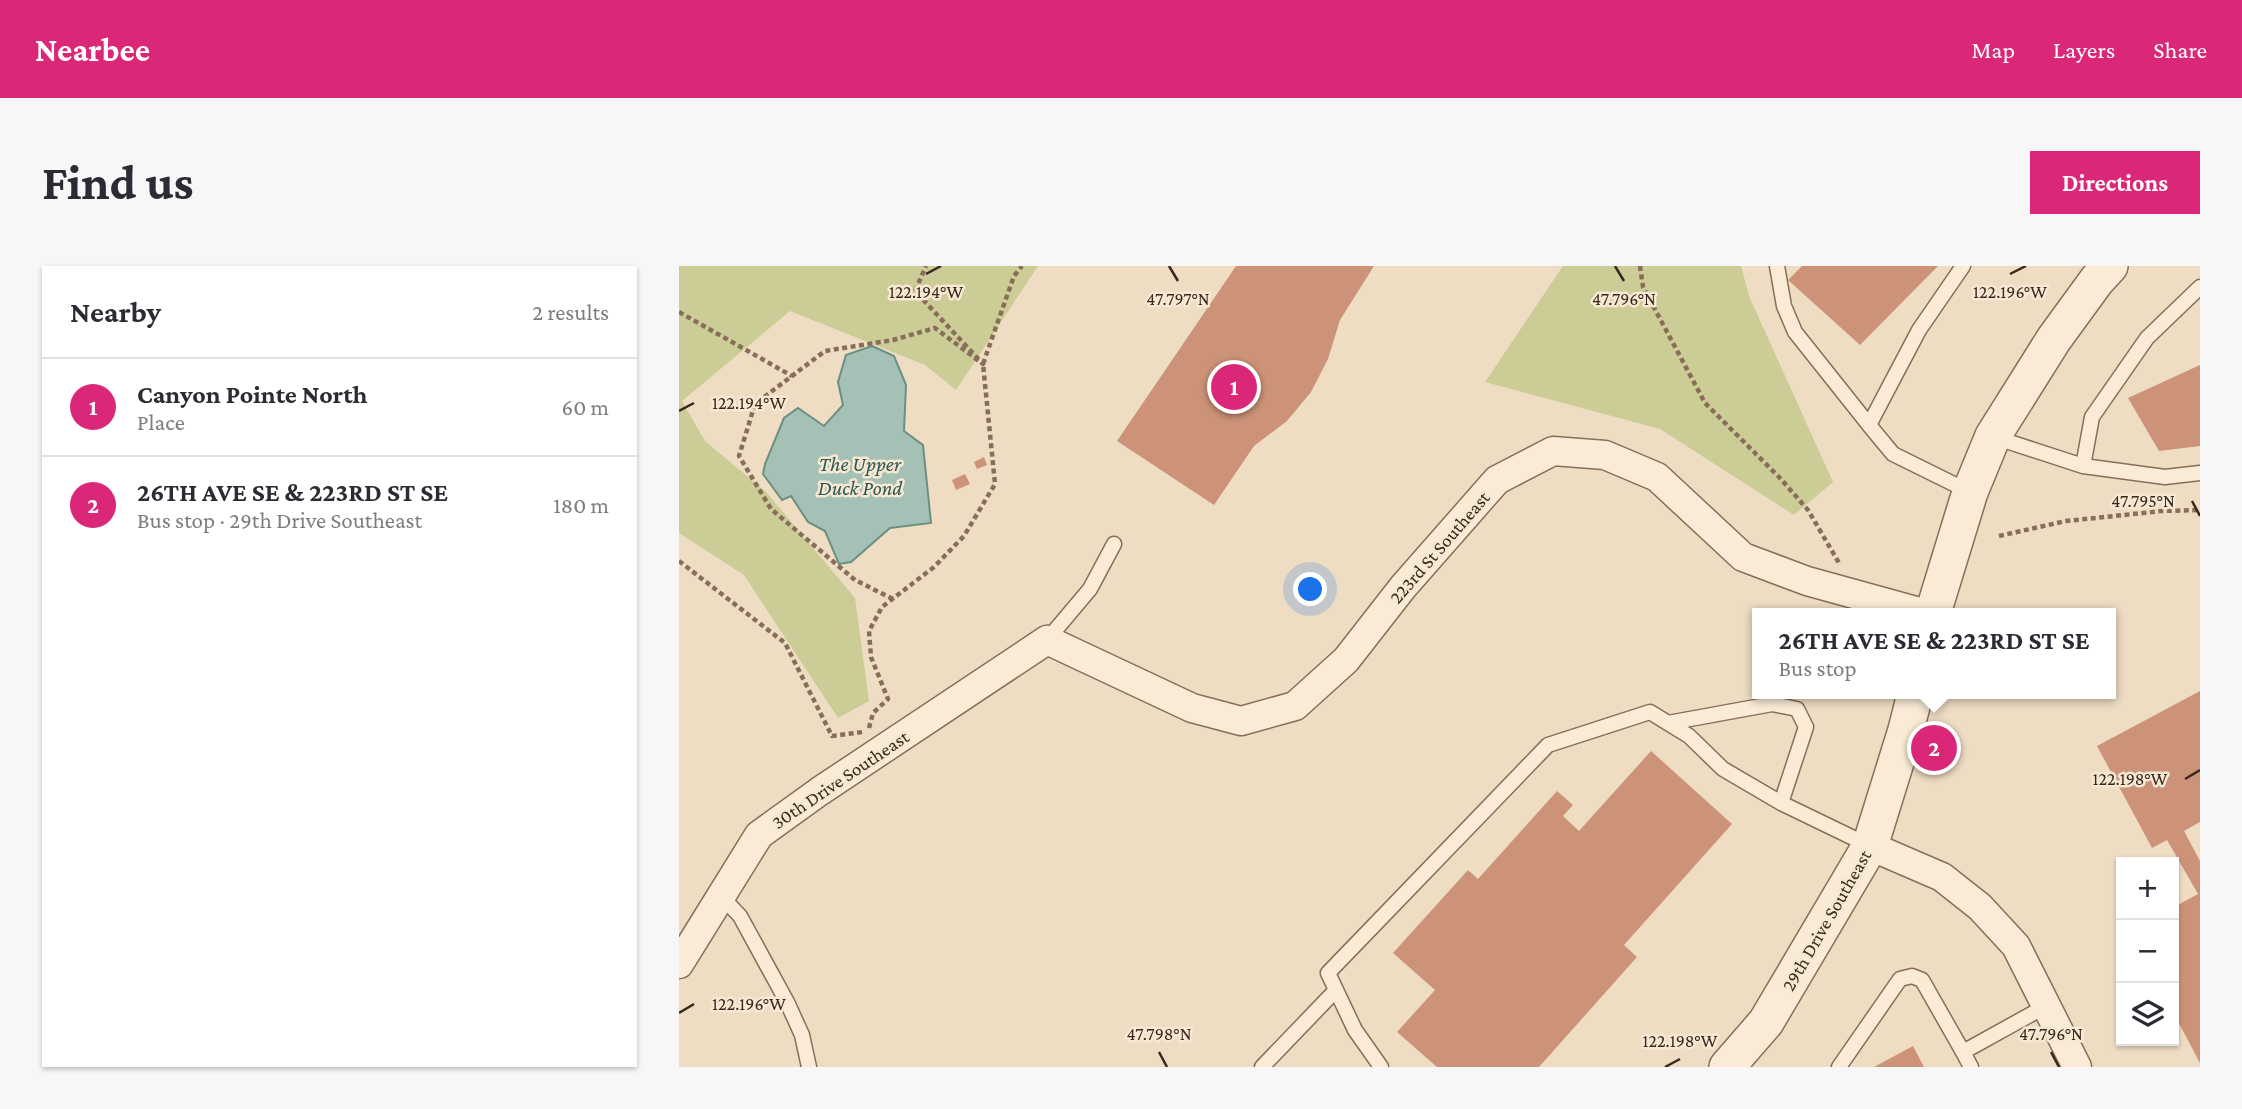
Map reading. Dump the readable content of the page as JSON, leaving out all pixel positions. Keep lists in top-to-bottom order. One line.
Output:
{"streets":{"street":["223rd St Southeast","30th Drive Southeast","29th Drive Southeast"]},"crossings":[["223rd St Southeast","30th Drive Southeast"]],"water":["The Upper Duck Pond"],"page":{"header":"Nearbee","nav":["Map","Layers","Share"],"buttons":"Directions","title":"Find us","heading":["Nearby","2 results"],"list":[{"mark":"1","name":"Canyon Pointe North","note":"Place","value":"60 m"},{"mark":"2","name":"26TH AVE SE & 223RD ST SE","note":"Bus stop · 29th Drive Southeast","value":"180 m"}],"pins":["1","2"],"popup":["26TH AVE SE & 223RD ST SE","Bus stop"],"map_buttons":["+","−"]},"coordinates":["122.194°W","122.196°W","47.797°N","47.796°N","47.795°N","122.198°W","47.798°N"]}
